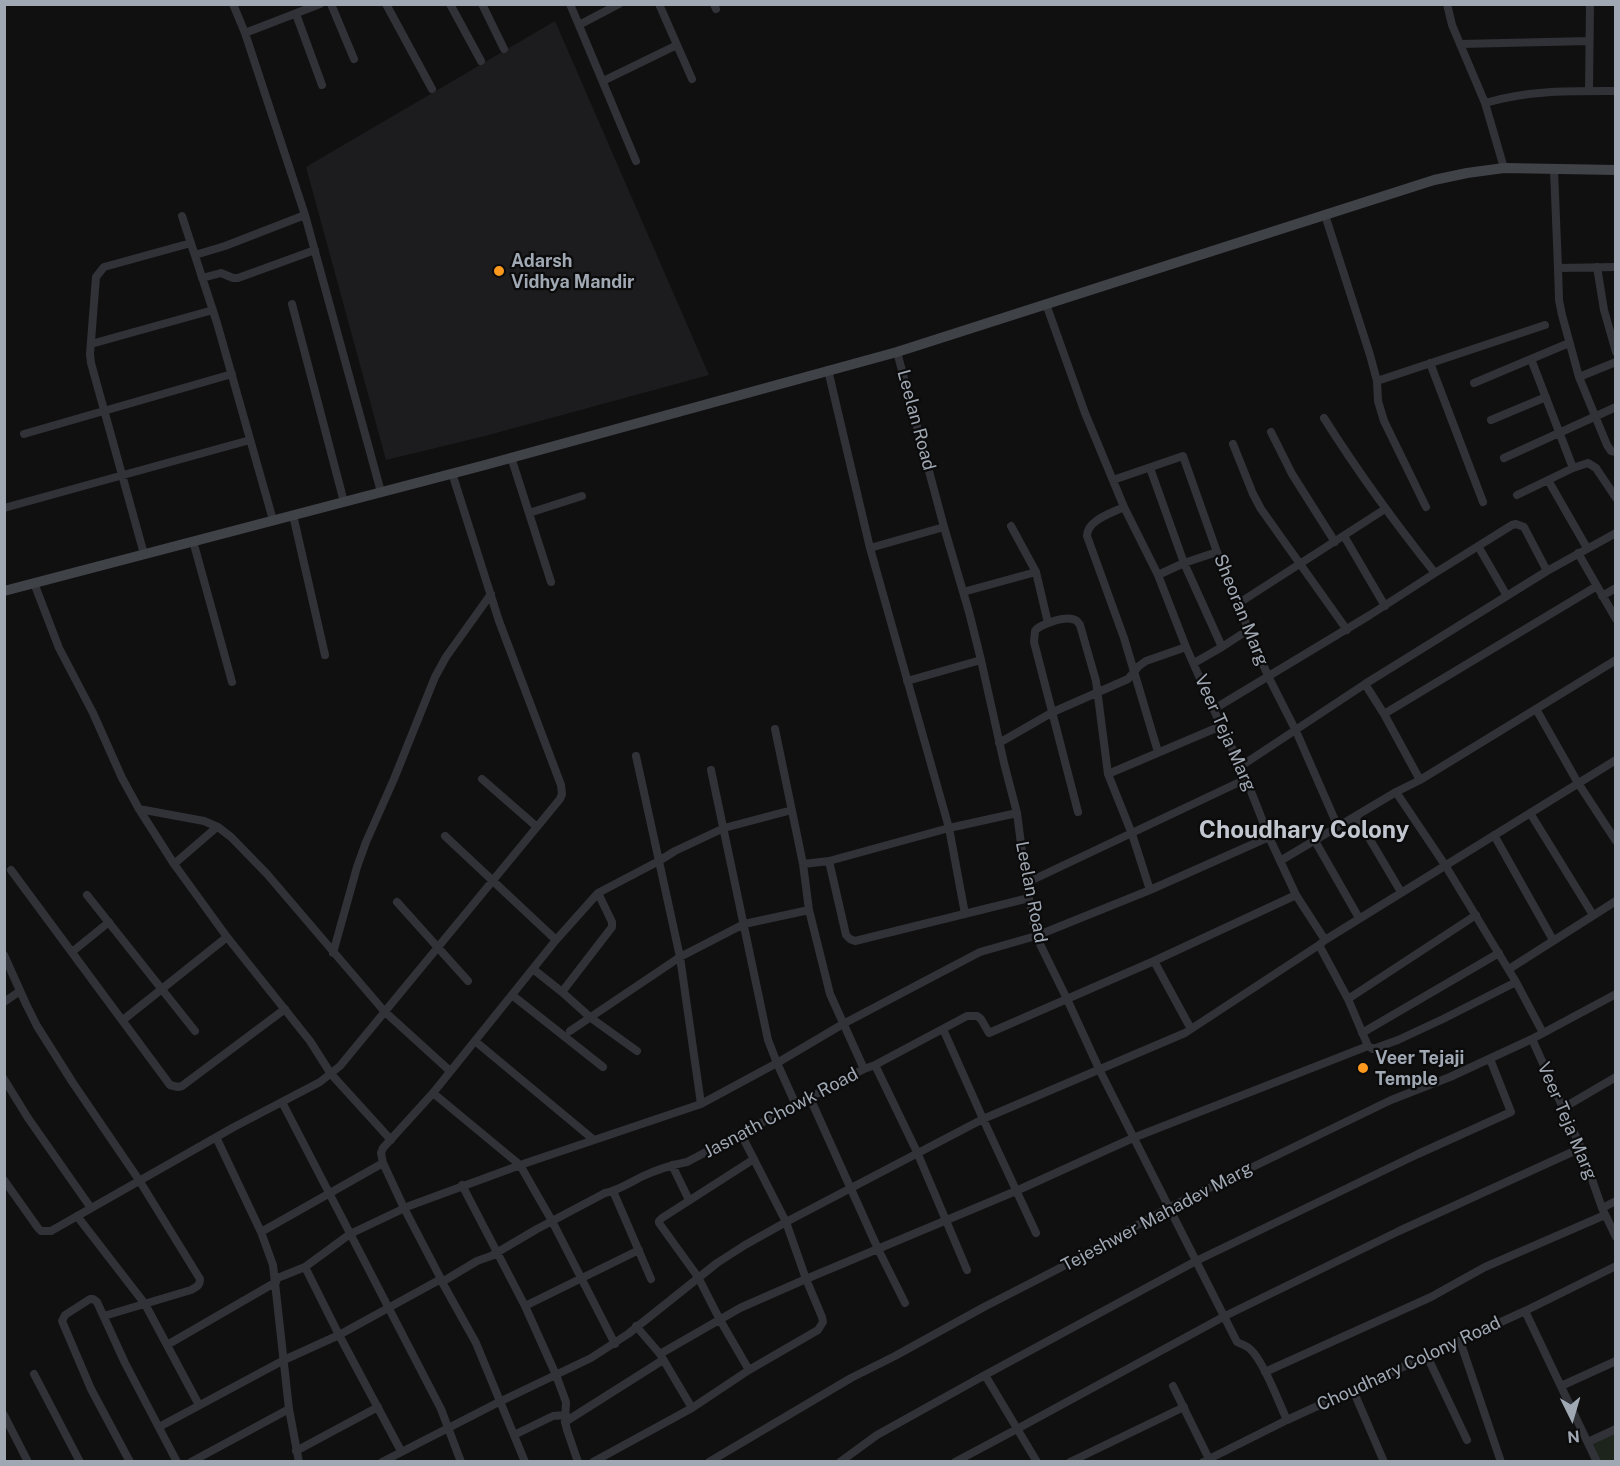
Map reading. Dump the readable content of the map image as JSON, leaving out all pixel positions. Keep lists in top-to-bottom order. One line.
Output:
{"streets":{"street":["Leelan Road","Sheoran Marg","Veer Teja Marg","Jasnath Chowk Road","Tejeshwer Mahadev Marg","Choudhary Colony Road"]},"crossings":[["Leelan Road","Jasnath Chowk Road"],["Leelan Road","Tejeshwer Mahadev Marg"],["Leelan Road","Choudhary Colony Road"],["Sheoran Marg","Veer Teja Marg"],["Veer Teja Marg","Jasnath Chowk Road"],["Veer Teja Marg","Tejeshwer Mahadev Marg"]],"districts":["Choudhary Colony"],"places":["Adarsh Vidhya Mandir","Veer Tejaji Temple"],"north":"bottom"}
